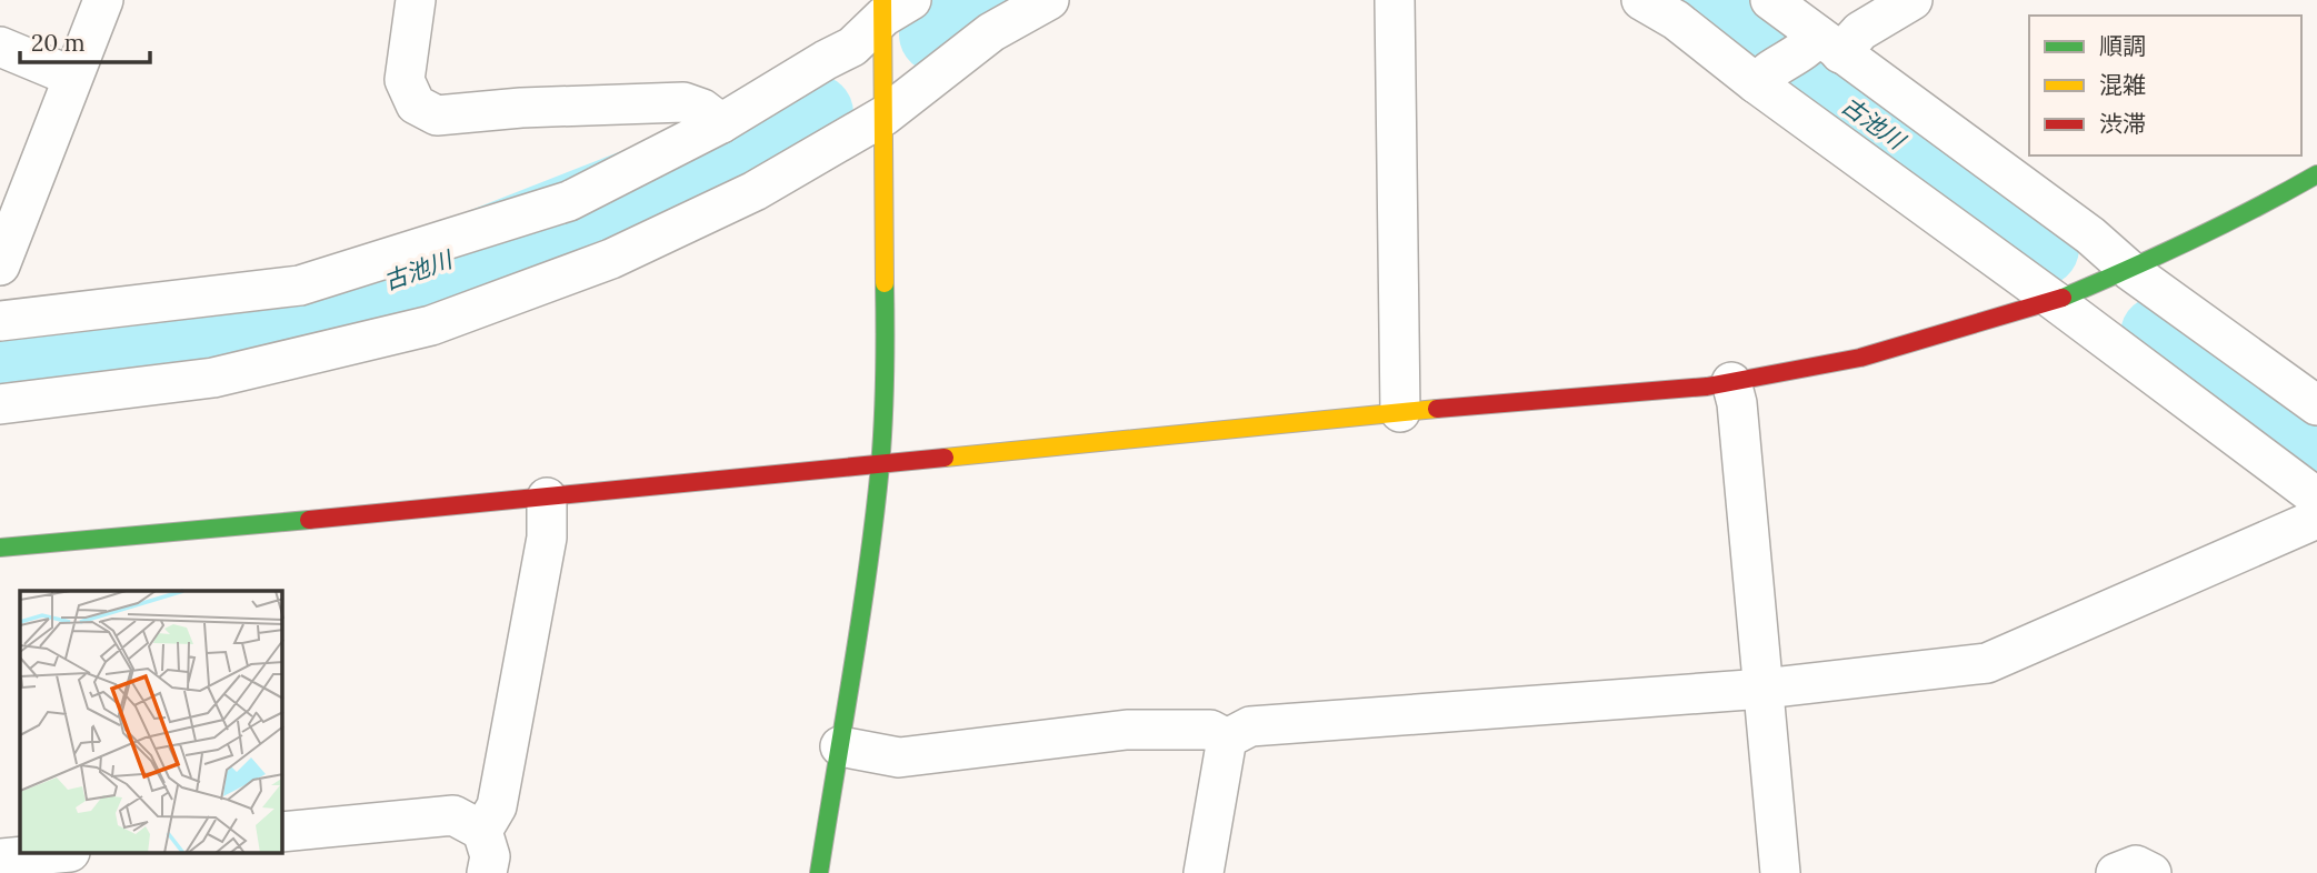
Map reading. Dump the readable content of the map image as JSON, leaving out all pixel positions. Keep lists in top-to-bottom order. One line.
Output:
{"water":["古池川"],"legend":["順調","混雑","渋滞"],"scale_bar":"20 m"}
